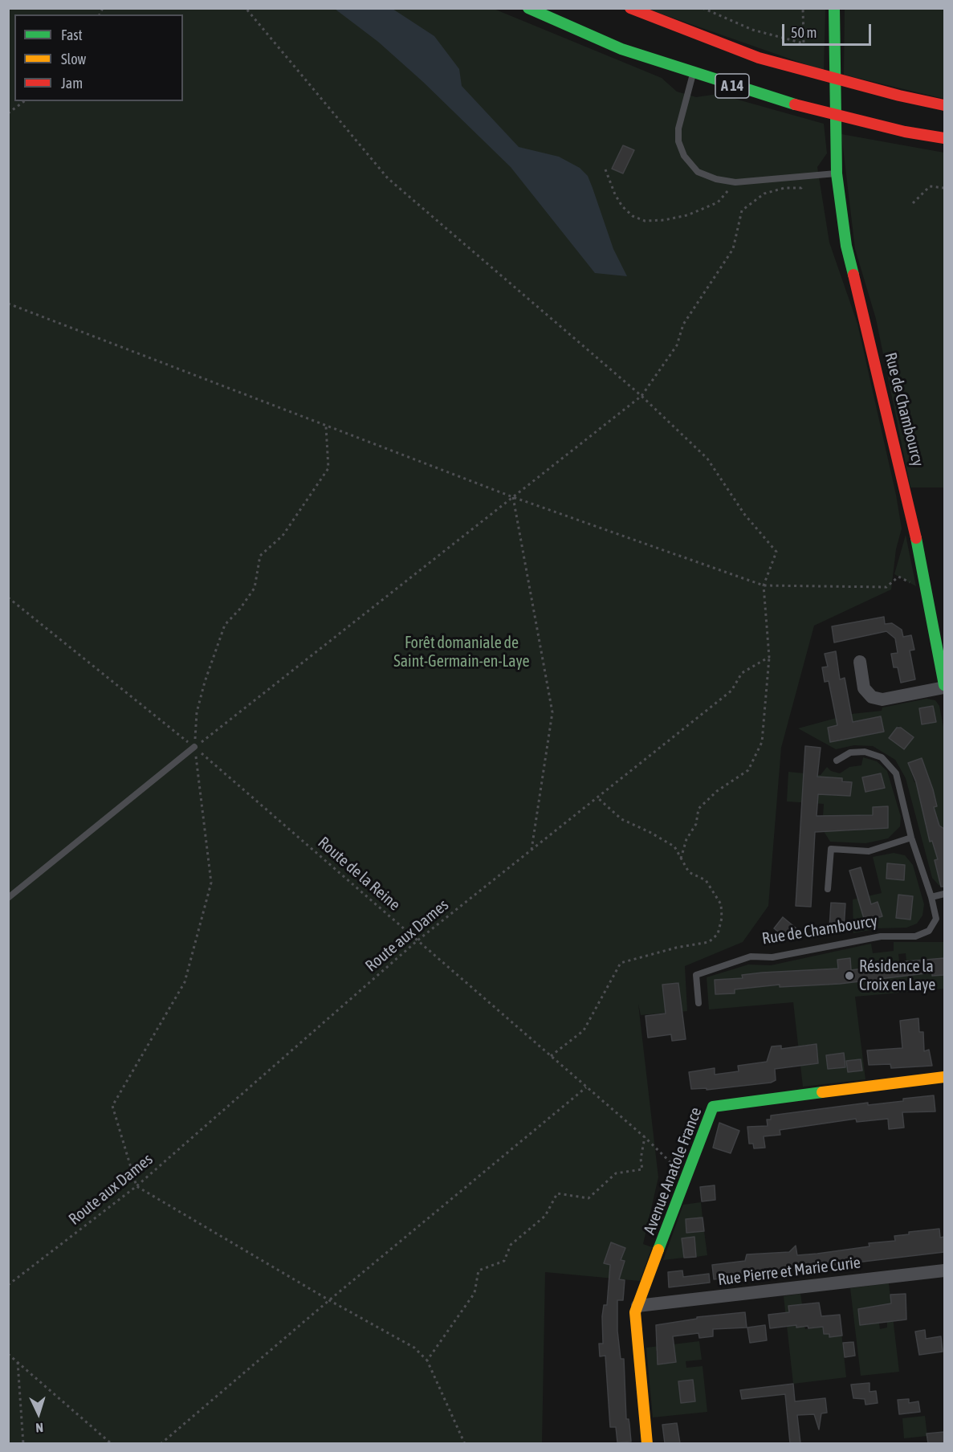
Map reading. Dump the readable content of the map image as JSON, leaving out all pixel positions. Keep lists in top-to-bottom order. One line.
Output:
{"streets":{"main road":["A 14","Rue de Chambourcy","Avenue Anatole France"],"street":["Rue Pierre et Marie Curie"],"path":["Route de la Reine","Route aux Dames"]},"crossings":[["Route de la Reine","Route aux Dames"],["Route de la Reine","Avenue Anatole France"],["Avenue Anatole France","Rue Pierre et Marie Curie"]],"parks":["Forêt domaniale de Saint-Germain-en-Laye"],"places":["Résidence la Croix en Laye"],"legend":["Fast","Slow","Jam"],"scale_bar":"50 m","north":"bottom"}
